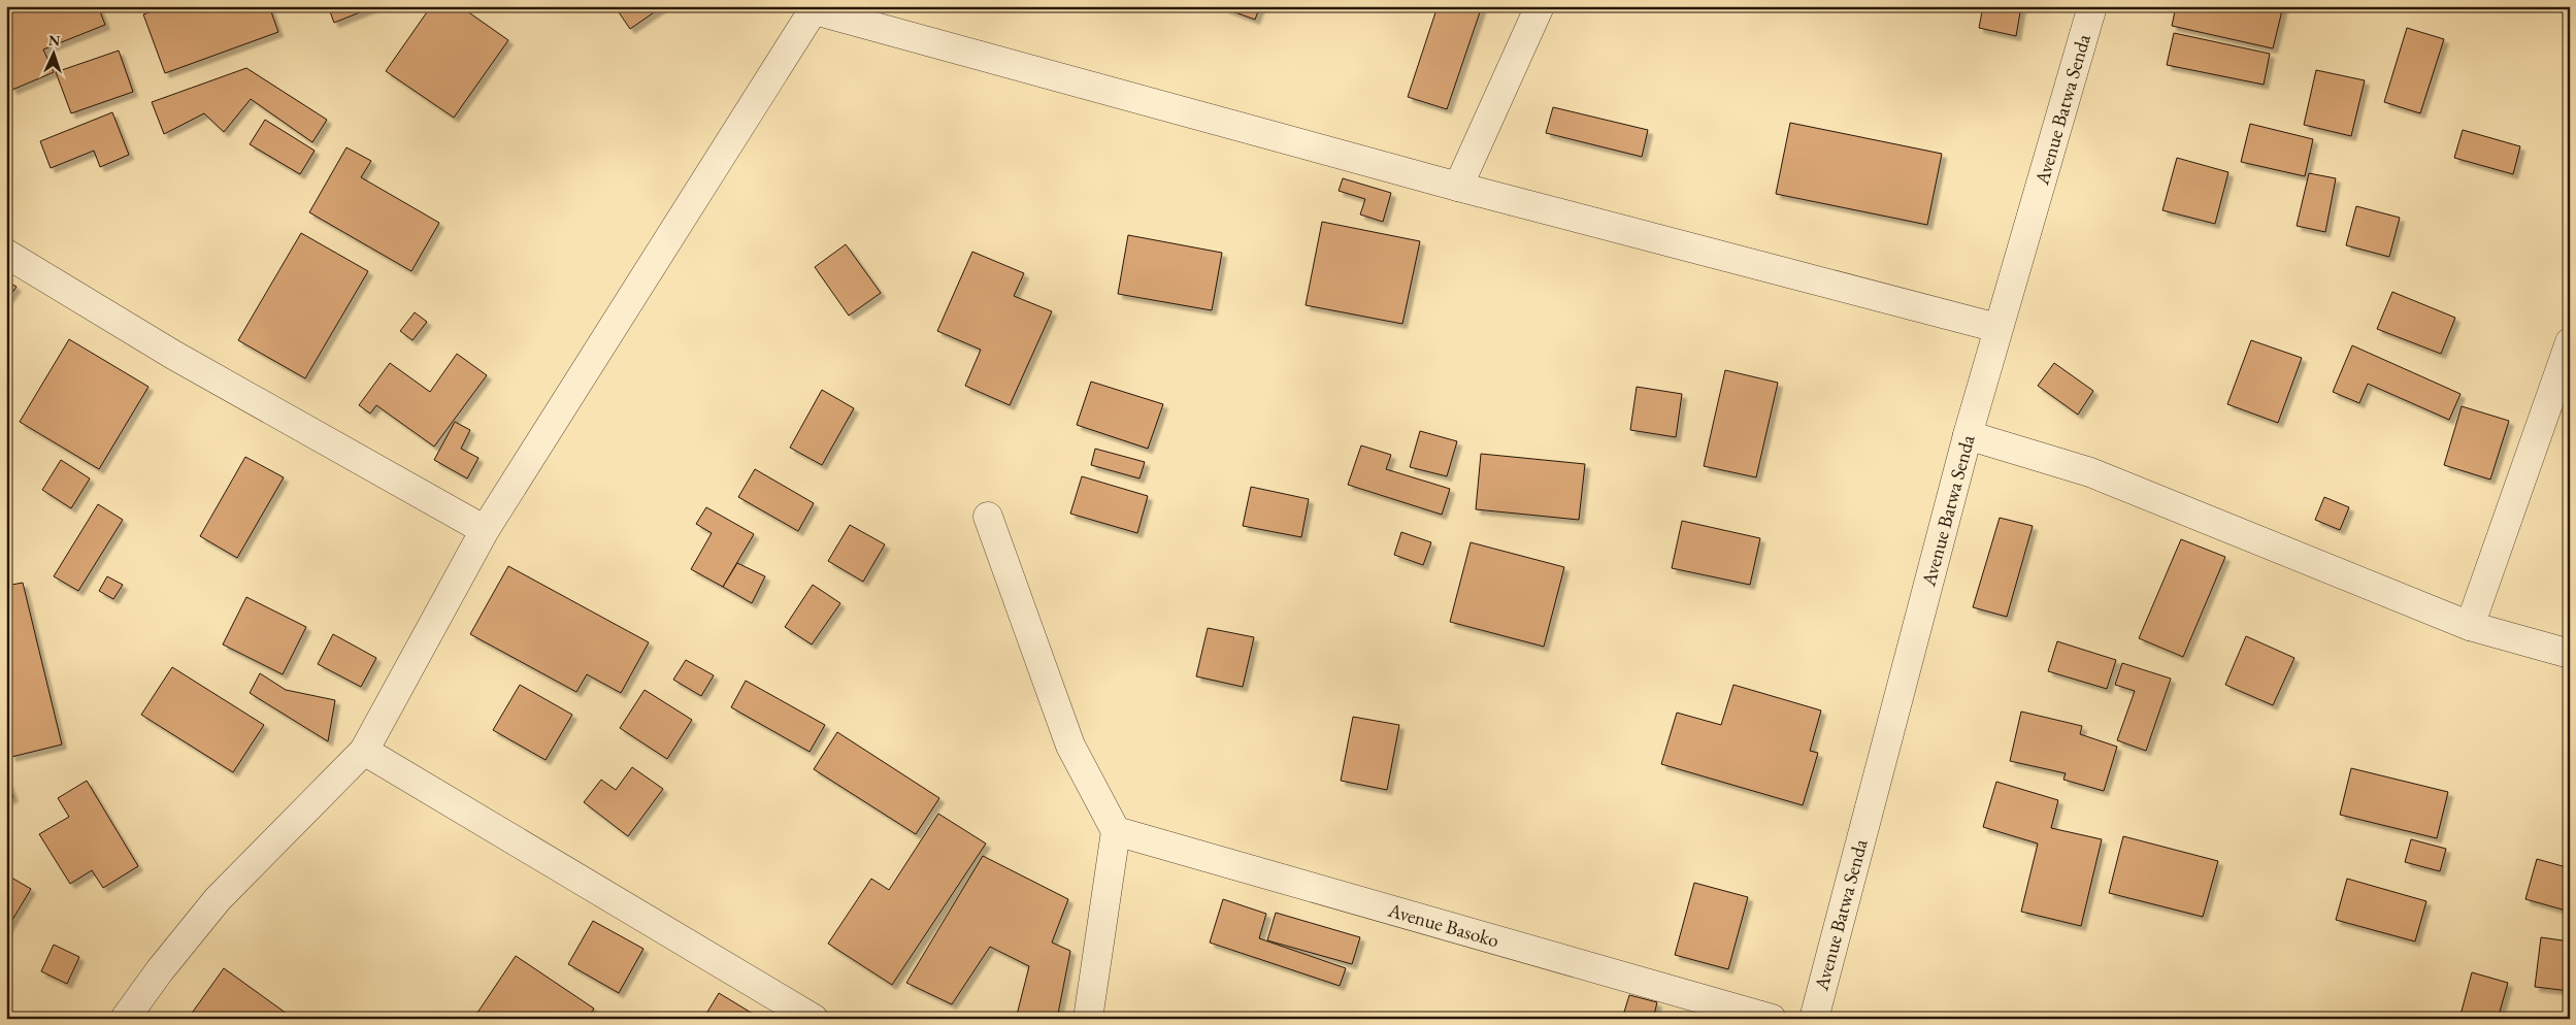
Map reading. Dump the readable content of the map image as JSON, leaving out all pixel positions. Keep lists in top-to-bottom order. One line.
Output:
{"streets":{"street":["Avenue Batwa Senda","Avenue Basoko"]},"north":"top"}
